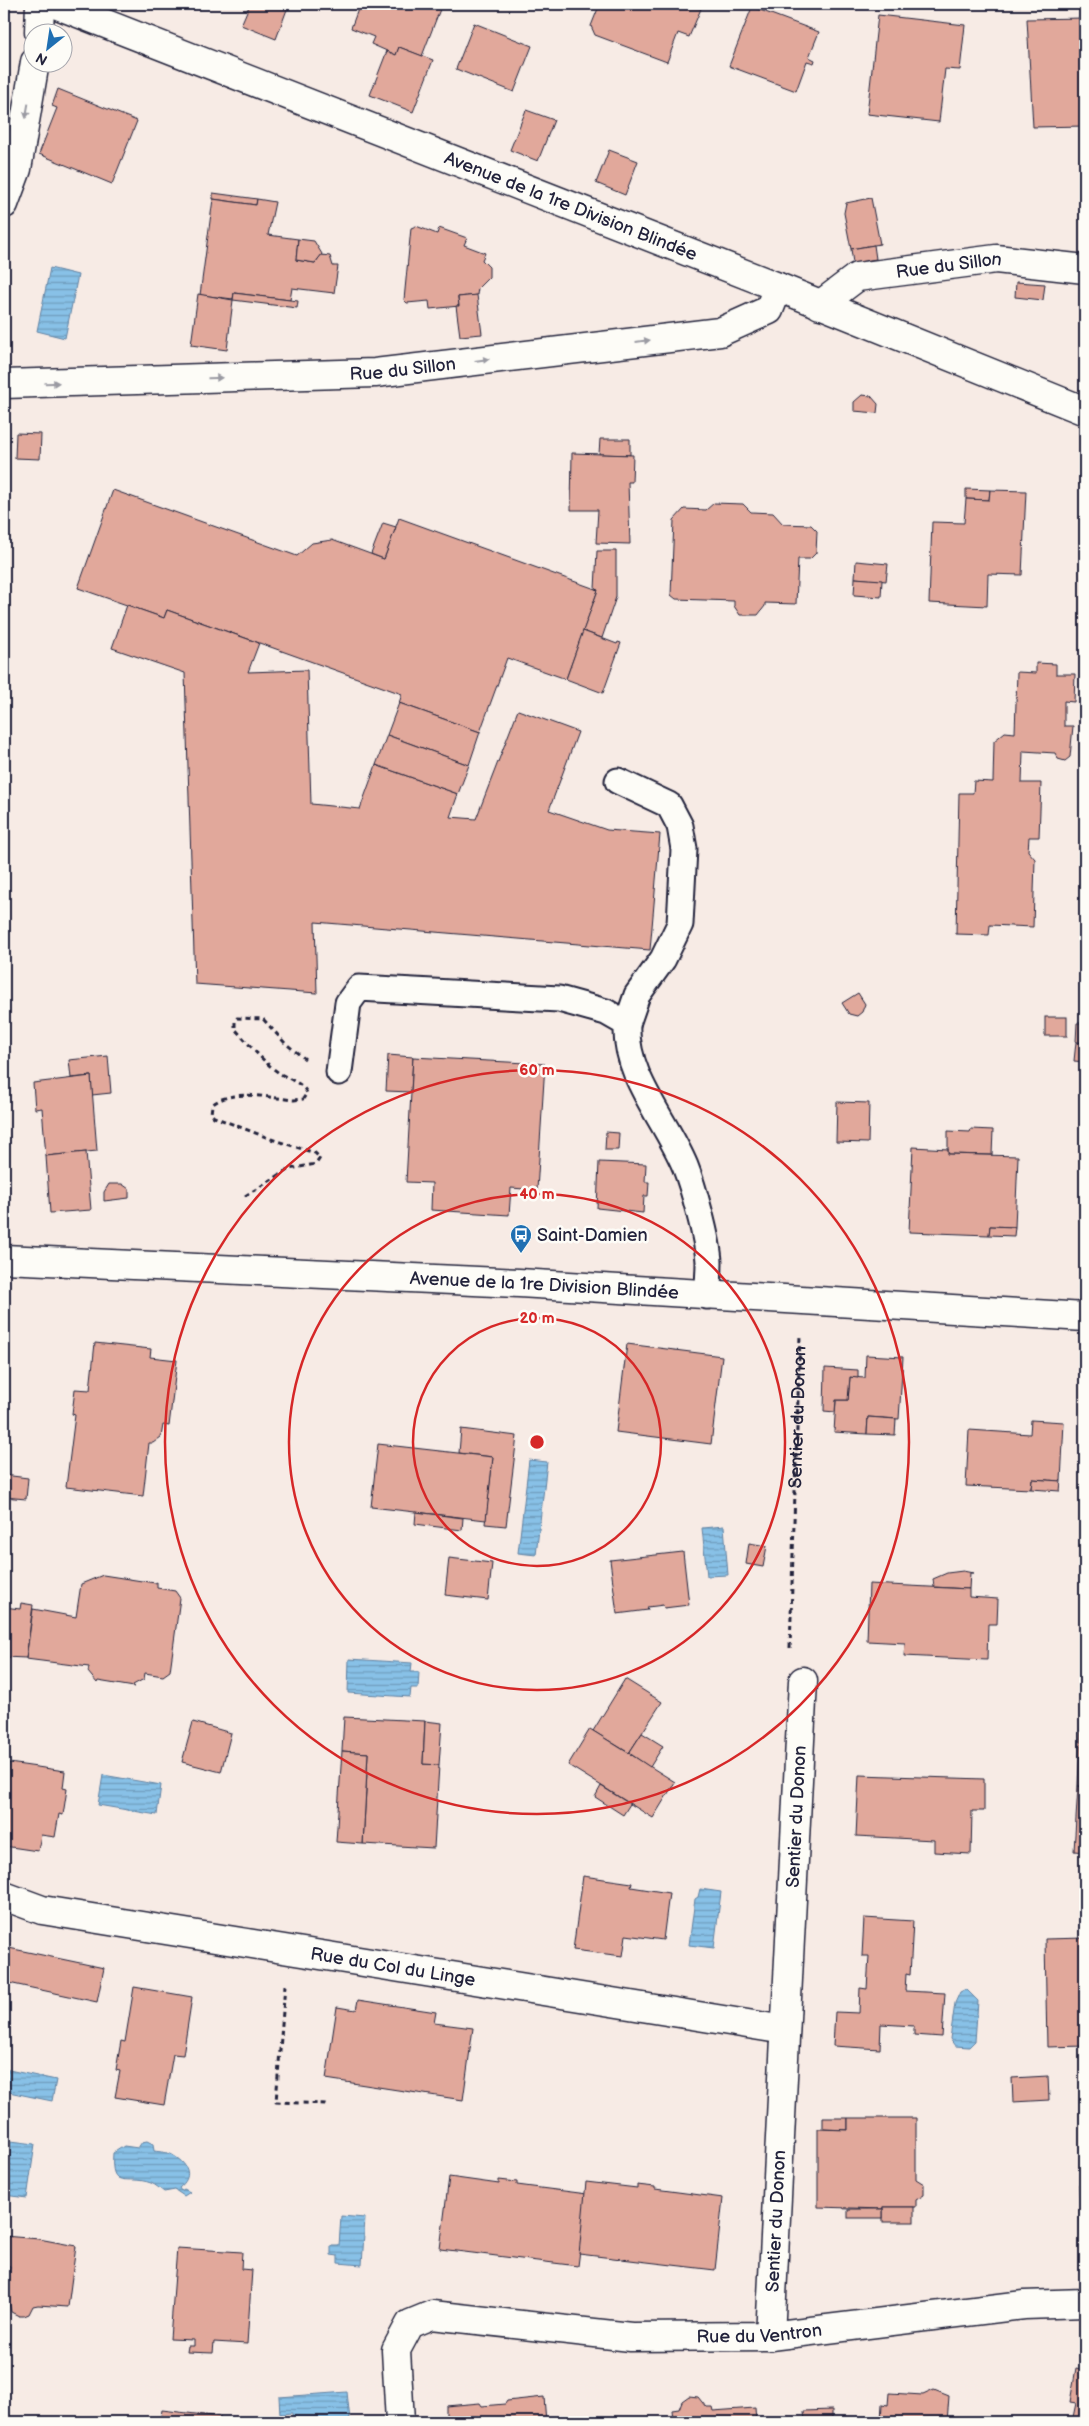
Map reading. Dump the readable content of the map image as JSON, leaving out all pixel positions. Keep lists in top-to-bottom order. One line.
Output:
{"streets":{"street":["Avenue de la 1re Division Blindée","Rue du Sillon","Sentier du Donon","Rue du Col du Linge","Rue du Ventron"]},"crossings":[["Avenue de la 1re Division Blindée","Rue du Sillon"],["Avenue de la 1re Division Blindée","Sentier du Donon"],["Sentier du Donon","Rue du Col du Linge"],["Sentier du Donon","Rue du Ventron"]],"one_way":["Rue du Sillon"],"places":{"bus stop":["Saint-Damien"]},"north":"bottom left","rings":["60 m","40 m","20 m"]}
